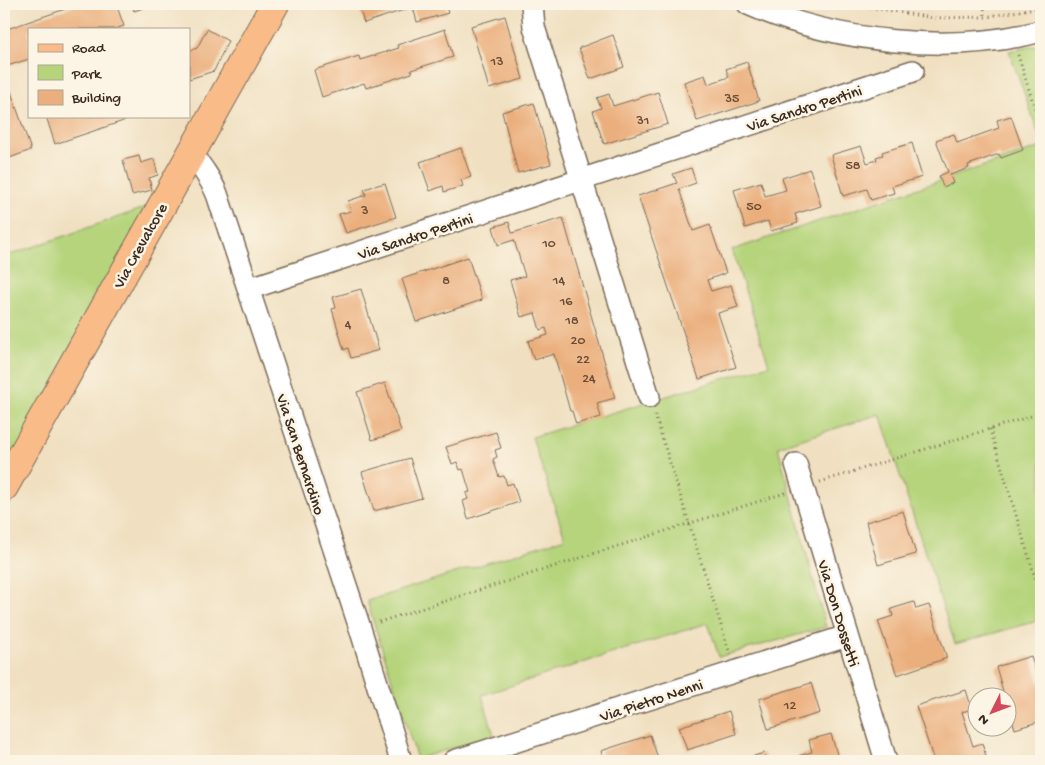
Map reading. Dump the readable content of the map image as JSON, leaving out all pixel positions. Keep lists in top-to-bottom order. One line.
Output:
{"streets":{"main road":["Via Crevalcore"],"street":["Via Sandro Pertini","Via San Bernardino","Via Don Dossetti","Via Pietro Nenni"]},"crossings":[["Via Sandro Pertini","Via San Bernardino"],["Via Crevalcore","Via San Bernardino"],["Via Don Dossetti","Via Pietro Nenni"]],"house_numbers":["13","35","31","58","50","3","10","8","14","16","18","4","20","22","24","12"],"legend":["Road","Park","Building"],"north":"bottom left"}
